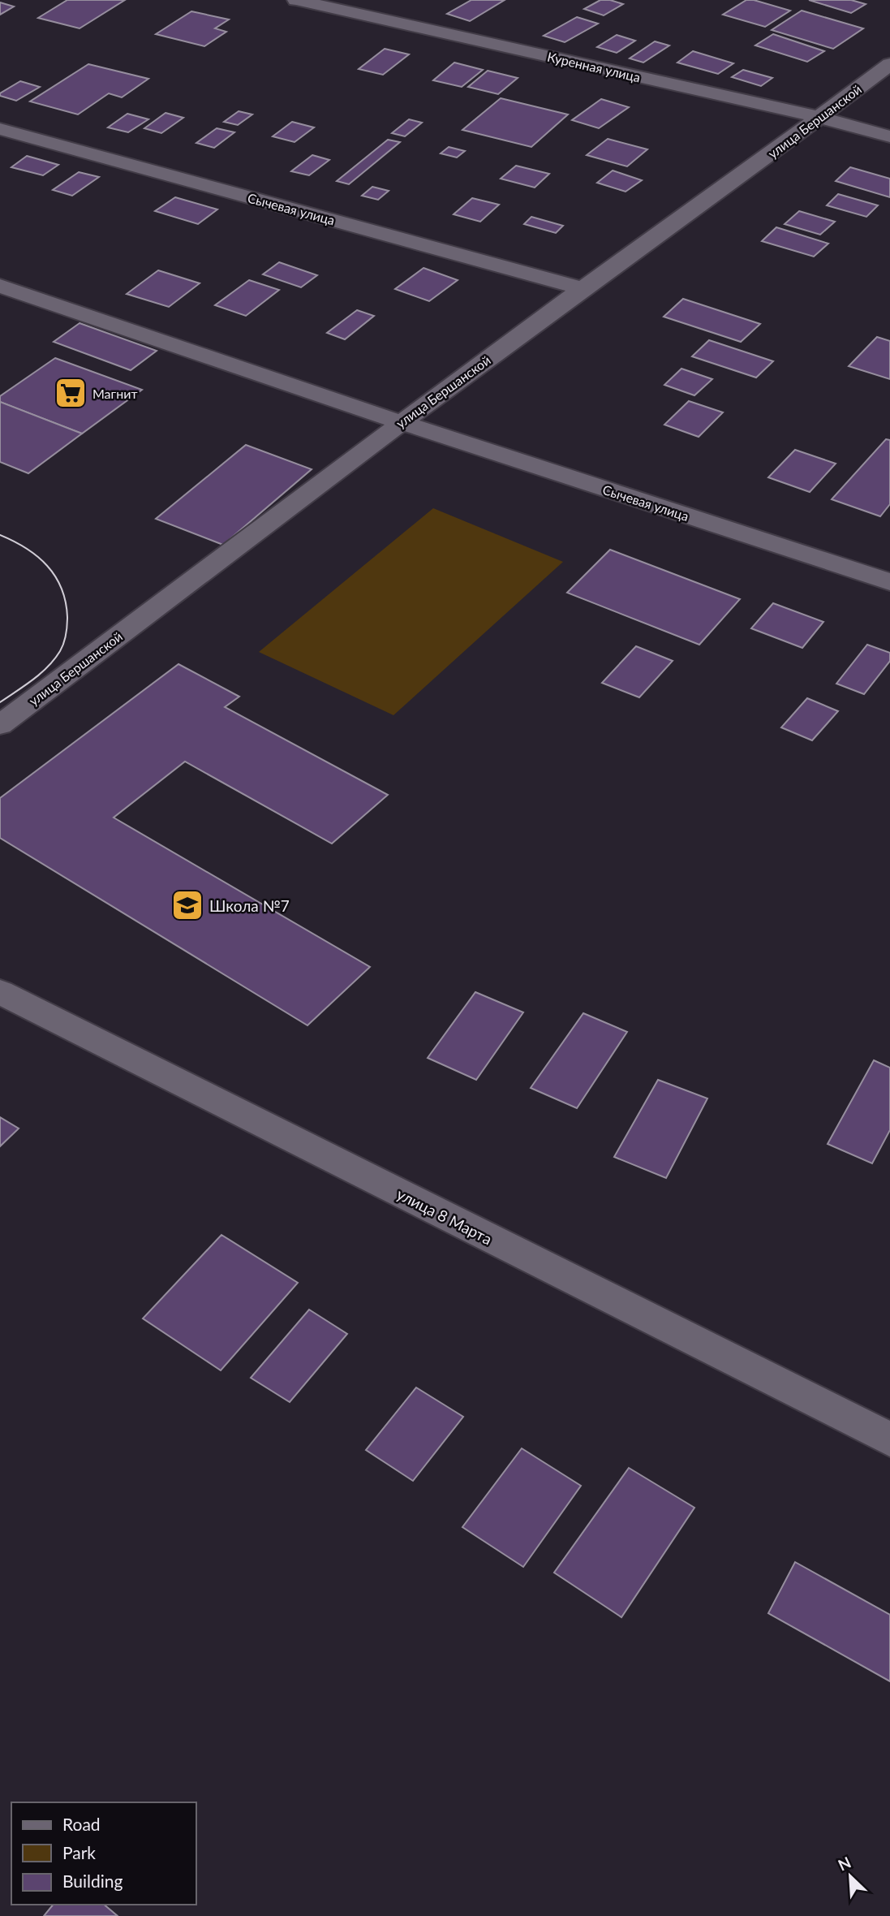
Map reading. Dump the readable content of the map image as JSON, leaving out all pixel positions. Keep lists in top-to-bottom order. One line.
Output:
{"streets":{"street":["Куренная улица","улица Бершанской","Сычевая улица","улица 8 Марта"]},"crossings":[["Куренная улица","улица Бершанской"],["улица Бершанской","Сычевая улица"]],"places":{"supermarket":["Магнит"],"school or university":["Школа №7"]},"legend":["Road","Park","Building"],"north":"top left"}
